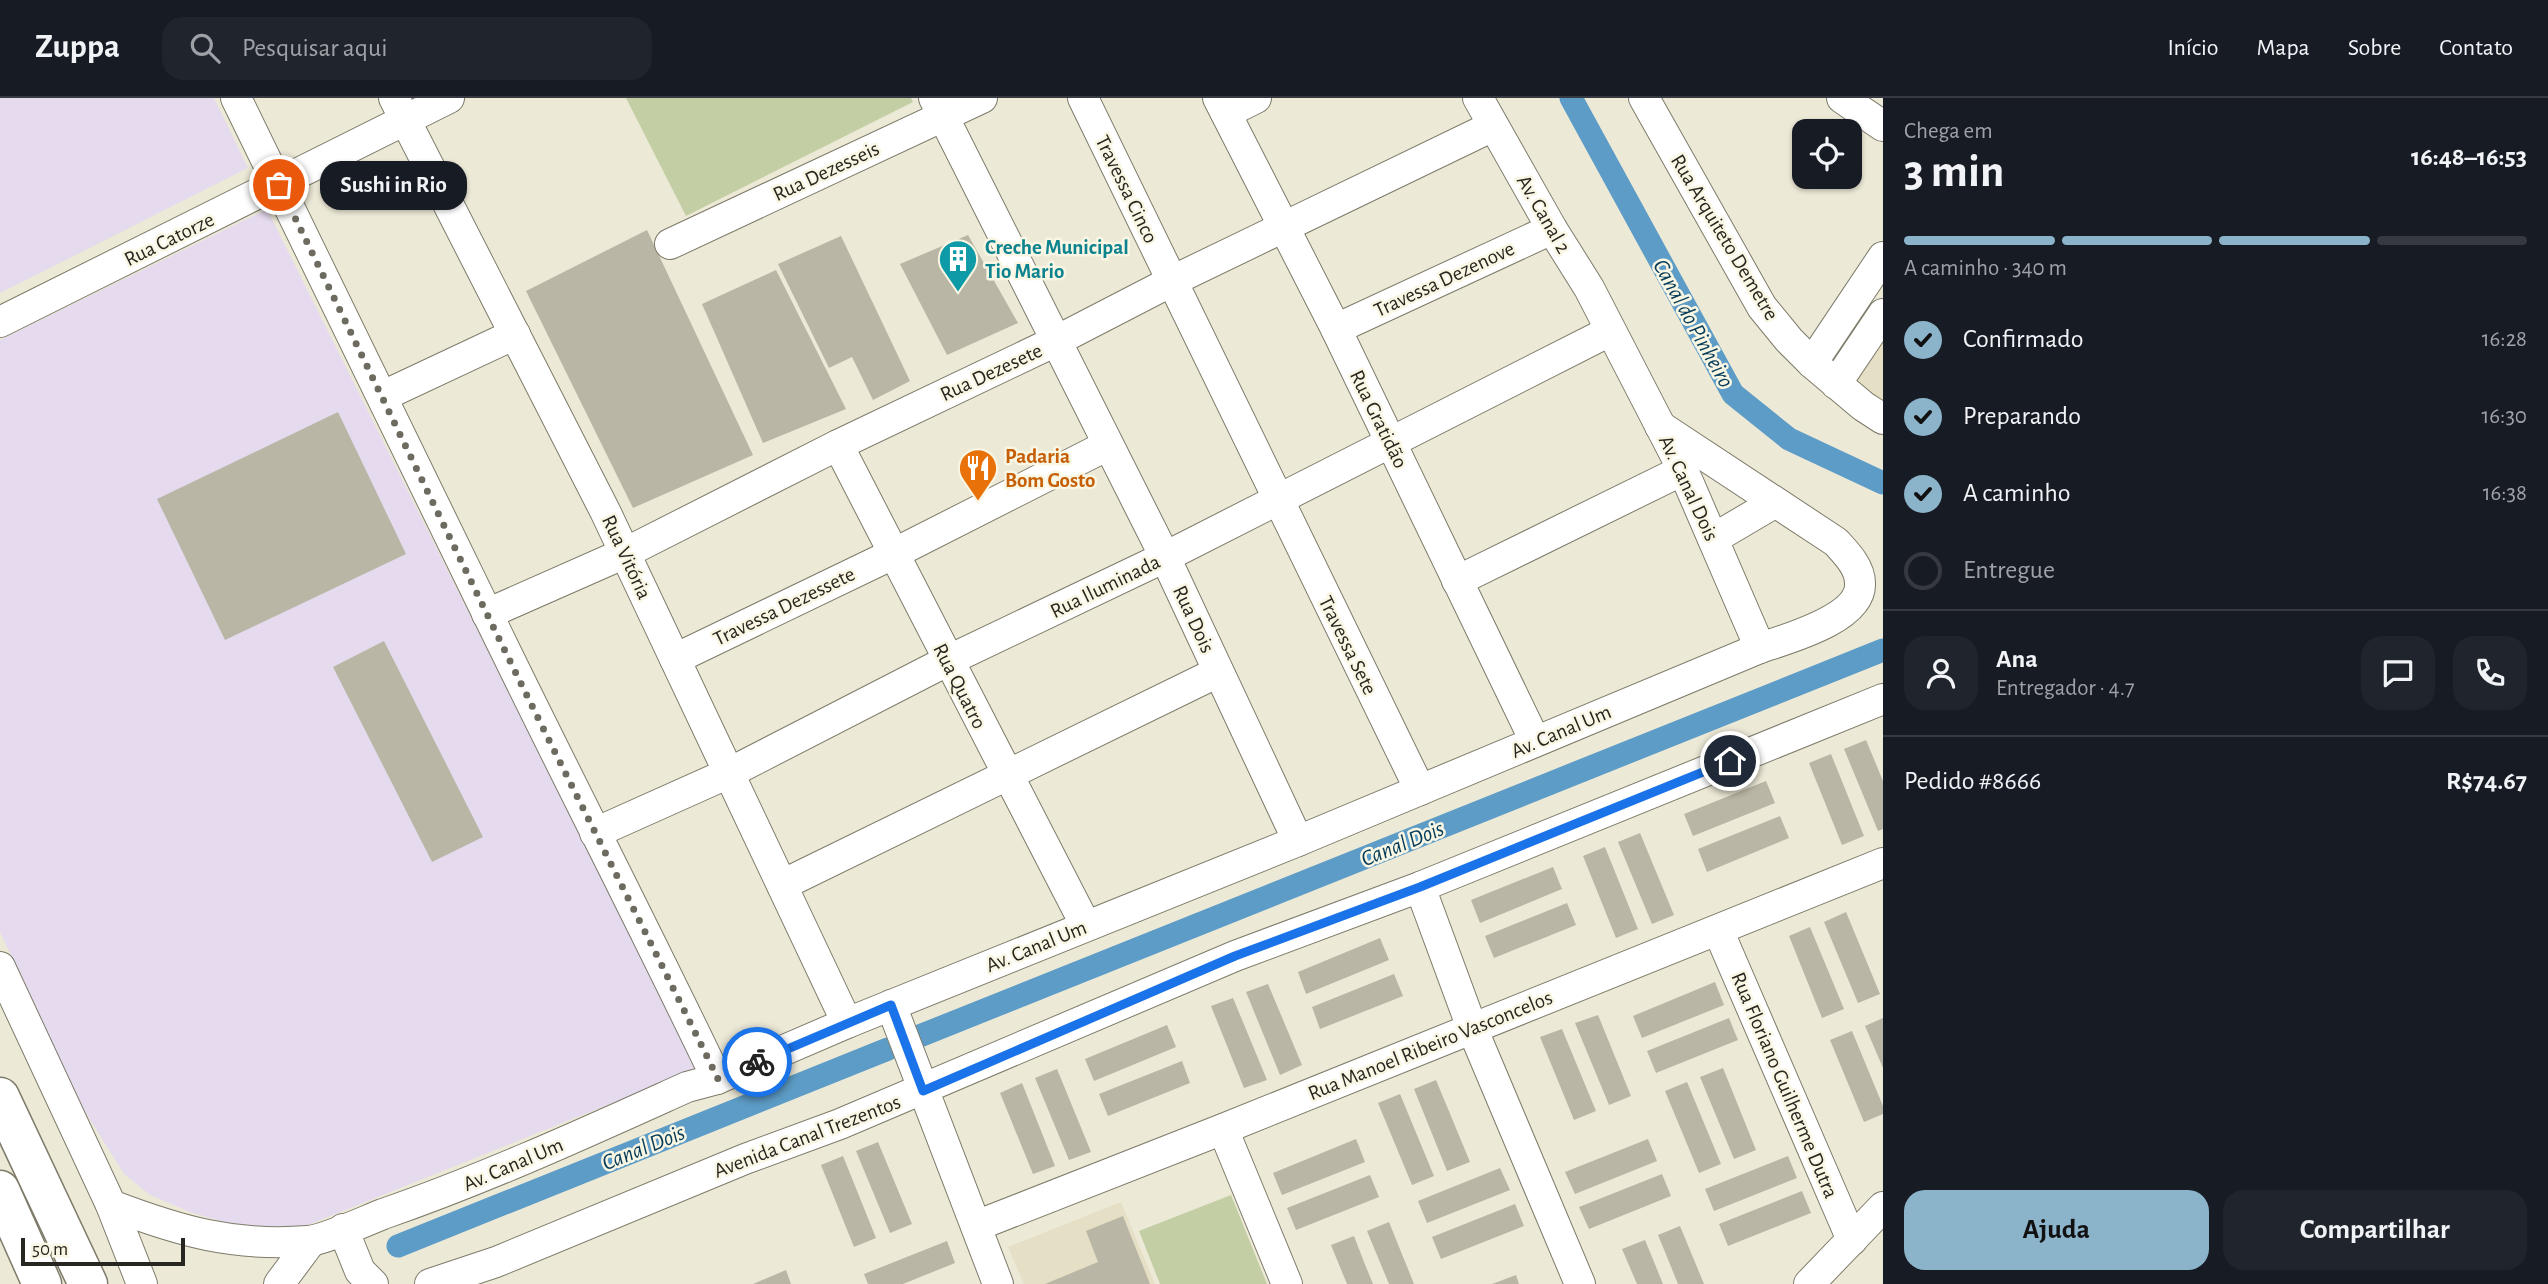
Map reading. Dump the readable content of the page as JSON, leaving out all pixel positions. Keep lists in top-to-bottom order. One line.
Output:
{"streets":{"street":["Rua Dezesseis","Travessa Cinco","Av. Canal 2","Rua Arquiteto Demetre","Rua Catorze","Travessa Dezenove","Rua Dezesete","Rua Gratidão","Av. Canal Dois","Rua Vitória","Rua Iluminada","Travessa Dezessete","Rua Dois","Travessa Sete","Rua Quatro","Av. Canal Um","Rua Manoel Ribeiro Vasconcelos","Rua Floriano Guilherme Dutra","Avenida Canal Trezentos"]},"crossings":[["Rua Dezesseis","Rua Dois"],["Travessa Cinco","Rua Dezesete"],["Travessa Cinco","Rua Iluminada"],["Travessa Cinco","Travessa Sete"],["Av. Canal 2","Travessa Dezenove"],["Av. Canal 2","Rua Dezesete"],["Av. Canal 2","Av. Canal Dois"],["Av. Canal 2","Rua Iluminada"],["Rua Catorze","Rua Vitória"],["Travessa Dezenove","Rua Gratidão"],["Rua Dezesete","Rua Gratidão"],["Rua Dezesete","Rua Vitória"],["Rua Dezesete","Rua Dois"],["Rua Dezesete","Rua Quatro"],["Rua Gratidão","Rua Iluminada"],["Rua Gratidão","Av. Canal Um"],["Av. Canal Dois","Rua Iluminada"],["Av. Canal Dois","Av. Canal Um"],["Rua Vitória","Rua Iluminada"],["Rua Vitória","Travessa Dezessete"],["Rua Vitória","Av. Canal Um"],["Rua Iluminada","Rua Dois"],["Rua Iluminada","Travessa Sete"],["Rua Iluminada","Rua Quatro"],["Travessa Dezessete","Rua Dois"],["Travessa Dezessete","Rua Quatro"],["Rua Dois","Av. Canal Um"],["Travessa Sete","Av. Canal Um"],["Rua Quatro","Av. Canal Um"],["Rua Manoel Ribeiro Vasconcelos","Rua Floriano Guilherme Dutra"]],"water":["Canal do Pinheiro","Canal Dois"],"places":{"other":["Sushi in Rio"],"building":["Creche Municipal Tio Mario"],"restaurant":["Padaria Bom Gosto"]},"scale_bar":"50 m","page":{"header":"Zuppa","search":"Pesquisar aqui","nav":["Início","Mapa","Sobre","Contato"],"heading":["3 min","Chega em","16:48–16:53"],"panel":["Ana","Entregador · 4.7","Pedido #8666","R$74.67"],"bubble":"Sushi in Rio","bar":"A caminho · 340 m","list":[["Confirmado","16:28"],["Preparando","16:30"],["A caminho","16:38"],"Entregue"],"buttons":["Ajuda","Compartilhar"],"scale":"50 m"}}
